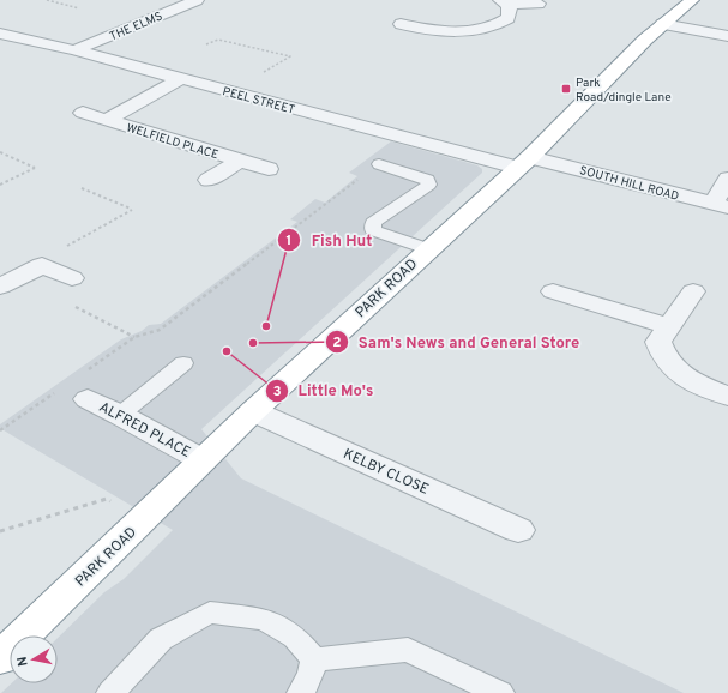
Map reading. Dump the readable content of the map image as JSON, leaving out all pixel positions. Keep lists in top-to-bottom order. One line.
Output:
{"streets":{"highway":["PARK ROAD"],"street":["THE ELMS","PEEL STREET","WELFIELD PLACE","SOUTH HILL ROAD","ALFRED PLACE","KELBY CLOSE"]},"crossings":[["THE ELMS","PEEL STREET"],["PEEL STREET","WELFIELD PLACE"],["PEEL STREET","SOUTH HILL ROAD"],["PEEL STREET","PARK ROAD"],["SOUTH HILL ROAD","PARK ROAD"],["PARK ROAD","ALFRED PLACE"],["PARK ROAD","KELBY CLOSE"]],"places":{"transit":["Park Road/dingle Lane"],"other":["Fish Hut","Sam's News and General Store","Little Mo's"]},"north":"left"}
